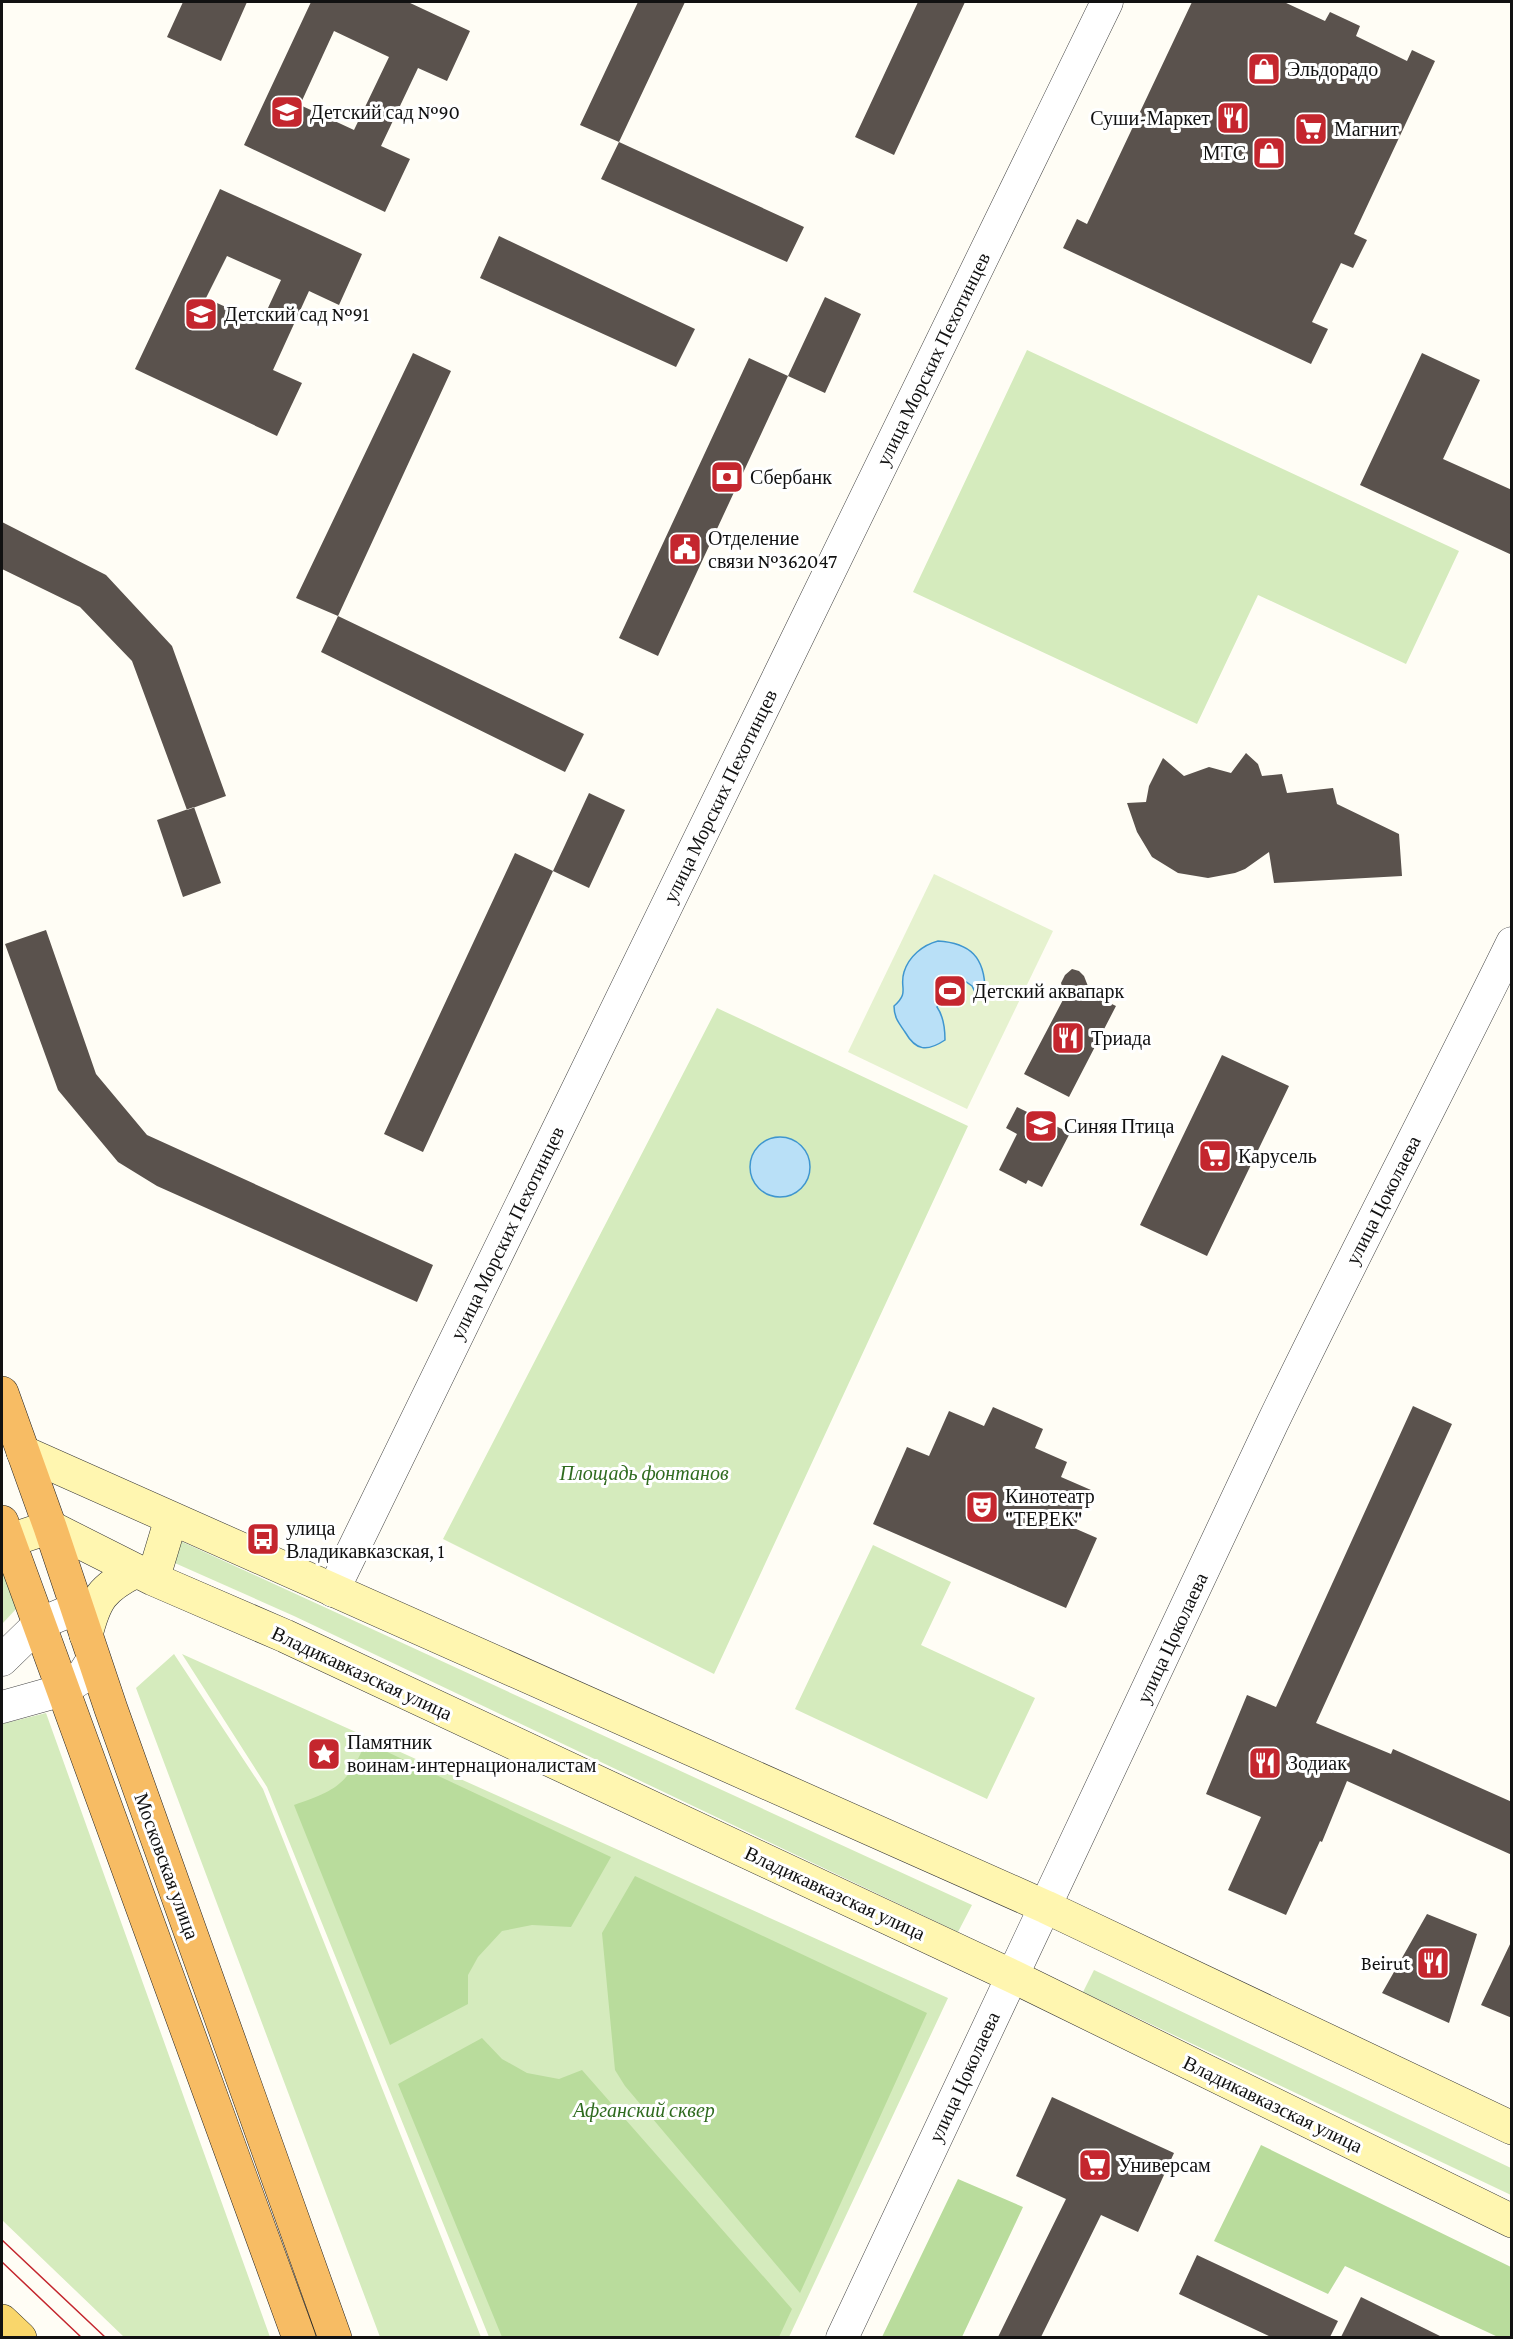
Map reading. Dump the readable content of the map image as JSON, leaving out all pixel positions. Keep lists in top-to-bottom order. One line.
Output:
{"streets":{"highway":["Московская улица"],"main road":["Владикавказская улица"],"street":["улица Морских Пехотинцев","улица Цоколаева"]},"crossings":[["улица Цоколаева","Владикавказская улица"],["Владикавказская улица","Московская улица"]],"parks":["Площадь фонтанов","Афганский сквер"],"places":{"shop":["Эльдорадо","МТС"],"school or university":["Детский сад №90","Детский сад №91","Синяя Птица"],"restaurant":["Суши-Маркет","Триада","Зодиак","Beirut"],"supermarket":["Магнит","Карусель","Универсам"],"bank":["Сбербанк"],"public building":["Отделение связи №362047"],"sports":["Детский аквапарк"],"theatre":["Кинотеатр \"ТЕРЕК\""],"bus stop":["улица Владикавказская, 1"],"place":["Памятник воинам-интернационалистам"]}}
